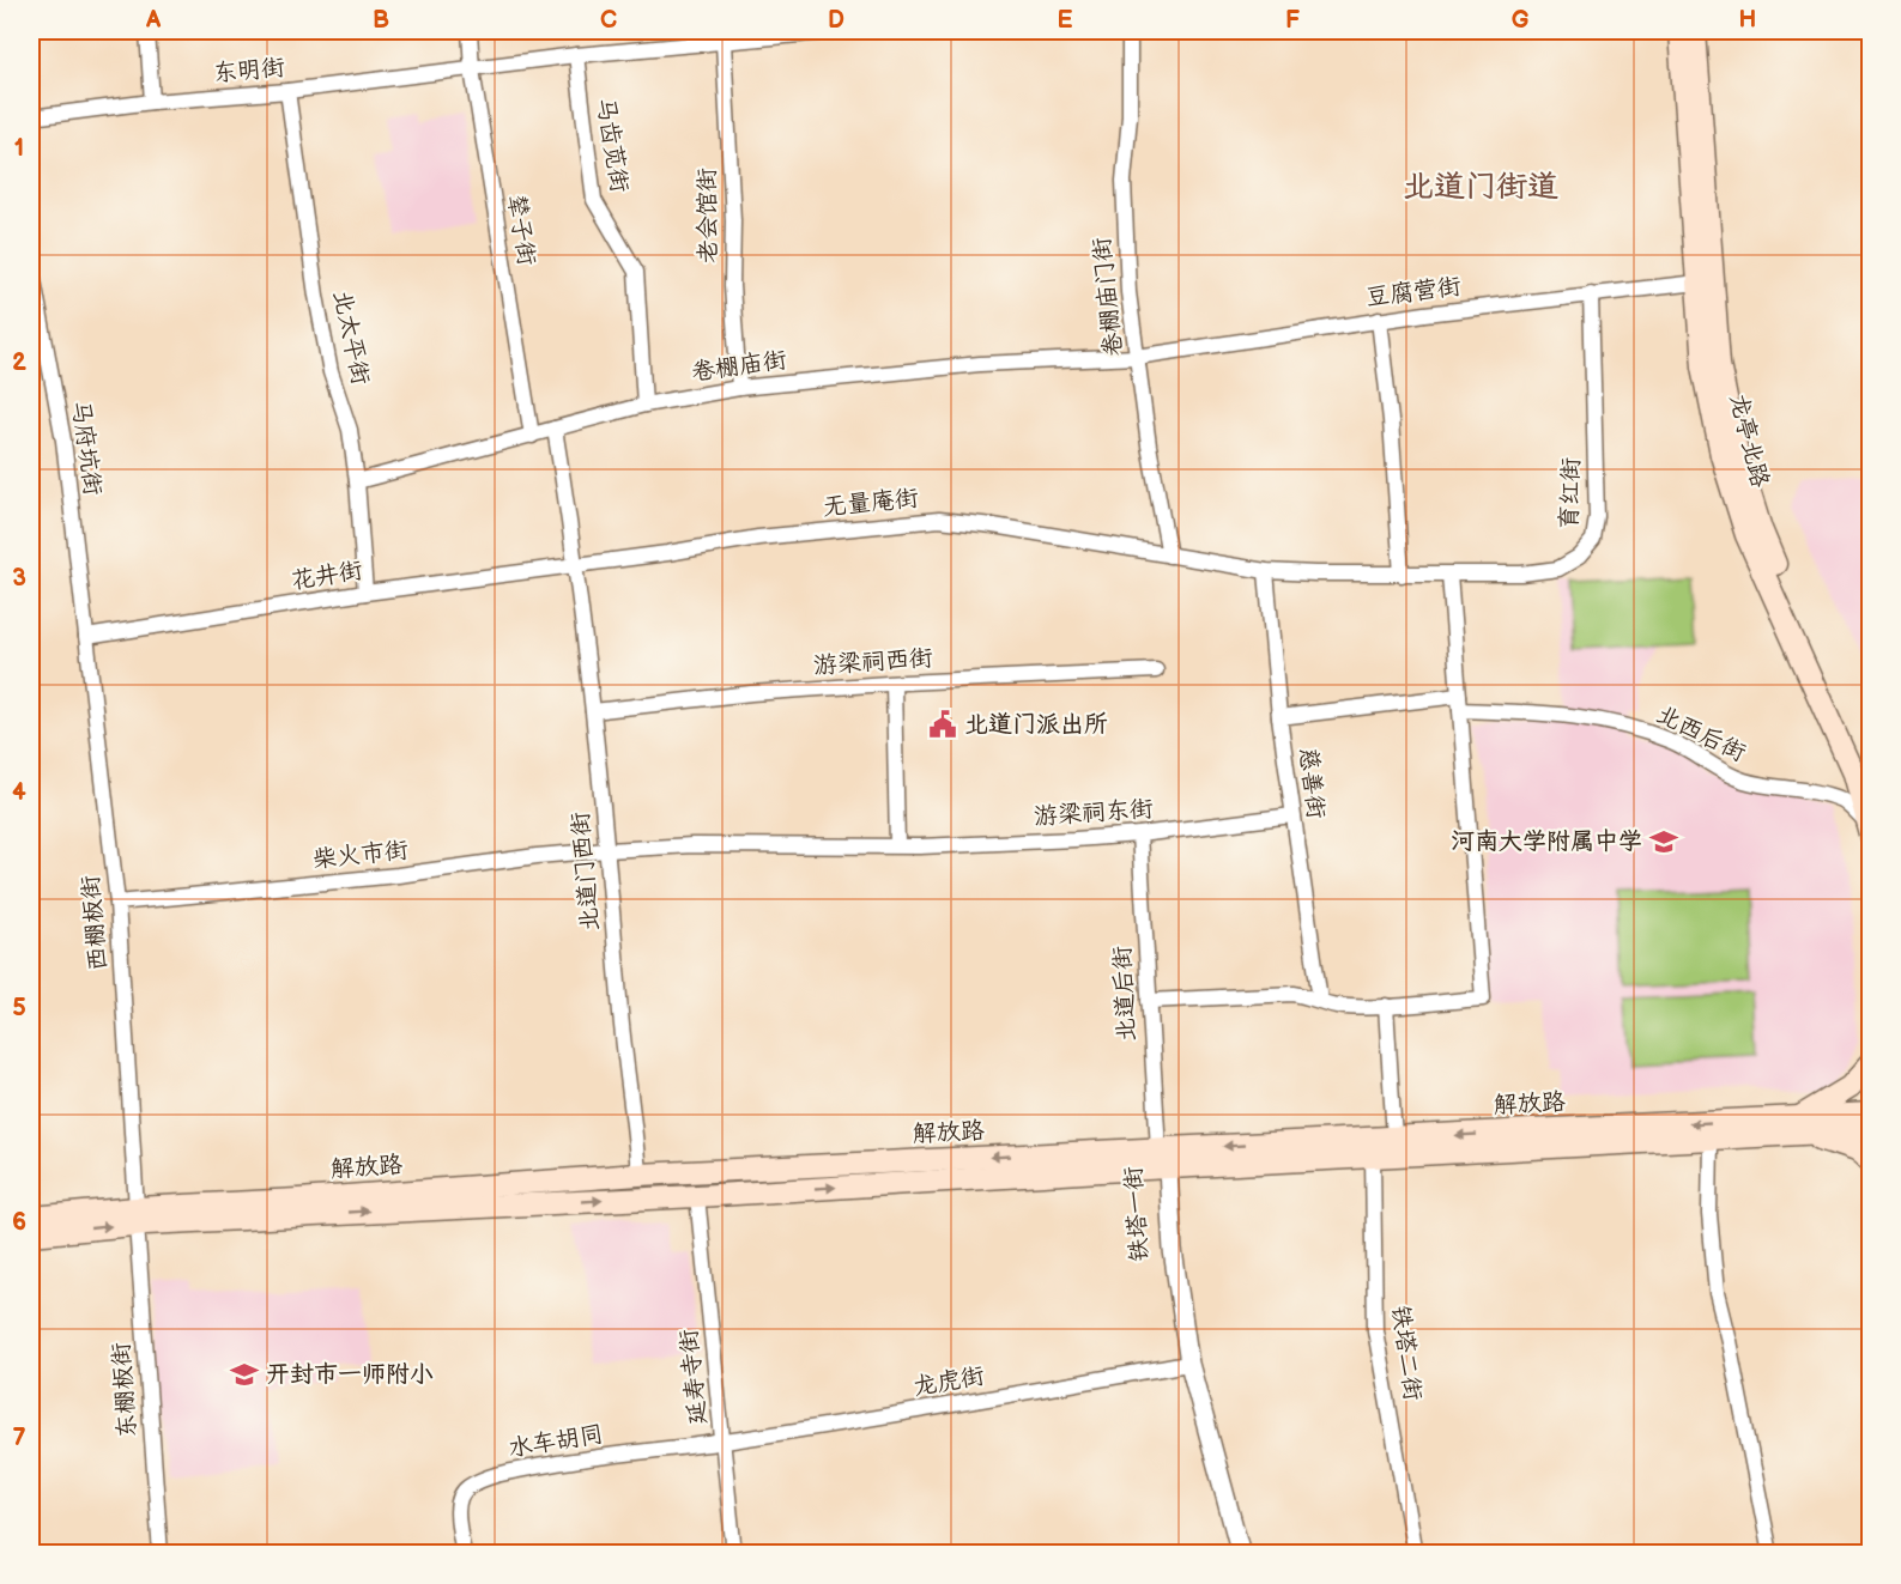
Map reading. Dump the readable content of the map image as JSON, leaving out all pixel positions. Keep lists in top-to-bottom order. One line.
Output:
{"streets":{"main road":["龙亭北路","解放路"],"street":["东明街","马齿苋街","老会馆街","辇子街","豆腐营街","卷棚庙门街","北太平街","卷棚庙街","马府坑街","育红街","无量庵街","花井街","游梁祠西街","北西后街","慈善街","游梁祠东街","柴火市街","北道门西街","西棚板街","北道后街","铁塔一街","铁塔二街","延寿寺街","龙虎街","东棚板街","水车胡同"]},"crossings":[["东明街","马齿苋街"],["东明街","老会馆街"],["东明街","辇子街"],["东明街","北太平街"],["马齿苋街","卷棚庙街"],["老会馆街","卷棚庙街"],["辇子街","卷棚庙街"],["豆腐营街","卷棚庙门街"],["豆腐营街","卷棚庙街"],["豆腐营街","龙亭北路"],["豆腐营街","育红街"],["卷棚庙门街","卷棚庙街"],["卷棚庙门街","育红街"],["卷棚庙门街","无量庵街"],["北太平街","卷棚庙街"],["北太平街","花井街"],["卷棚庙街","北道门西街"],["龙亭北路","北西后街"],["马府坑街","花井街"],["马府坑街","西棚板街"],["育红街","无量庵街"],["育红街","慈善街"],["无量庵街","花井街"],["无量庵街","北道门西街"],["花井街","北道门西街"],["花井街","西棚板街"],["游梁祠西街","北道门西街"],["慈善街","游梁祠东街"],["游梁祠东街","柴火市街"],["游梁祠东街","北道门西街"],["游梁祠东街","北道后街"],["柴火市街","北道门西街"],["柴火市街","西棚板街"],["北道门西街","解放路"],["西棚板街","解放路"],["西棚板街","东棚板街"],["北道后街","解放路"],["北道后街","铁塔一街"],["解放路","铁塔一街"],["解放路","铁塔二街"],["解放路","延寿寺街"],["解放路","东棚板街"],["铁塔一街","龙虎街"],["延寿寺街","龙虎街"],["延寿寺街","水车胡同"],["龙虎街","水车胡同"]],"districts":["北道门街道"],"places":{"public building":["北道门派出所"],"school or university":["河南大学附属中学","开封市一师附小"]},"grid":{"columns":["A","B","C","D","E","F","G","H"],"rows":["1","2","3","4","5","6","7"]}}
